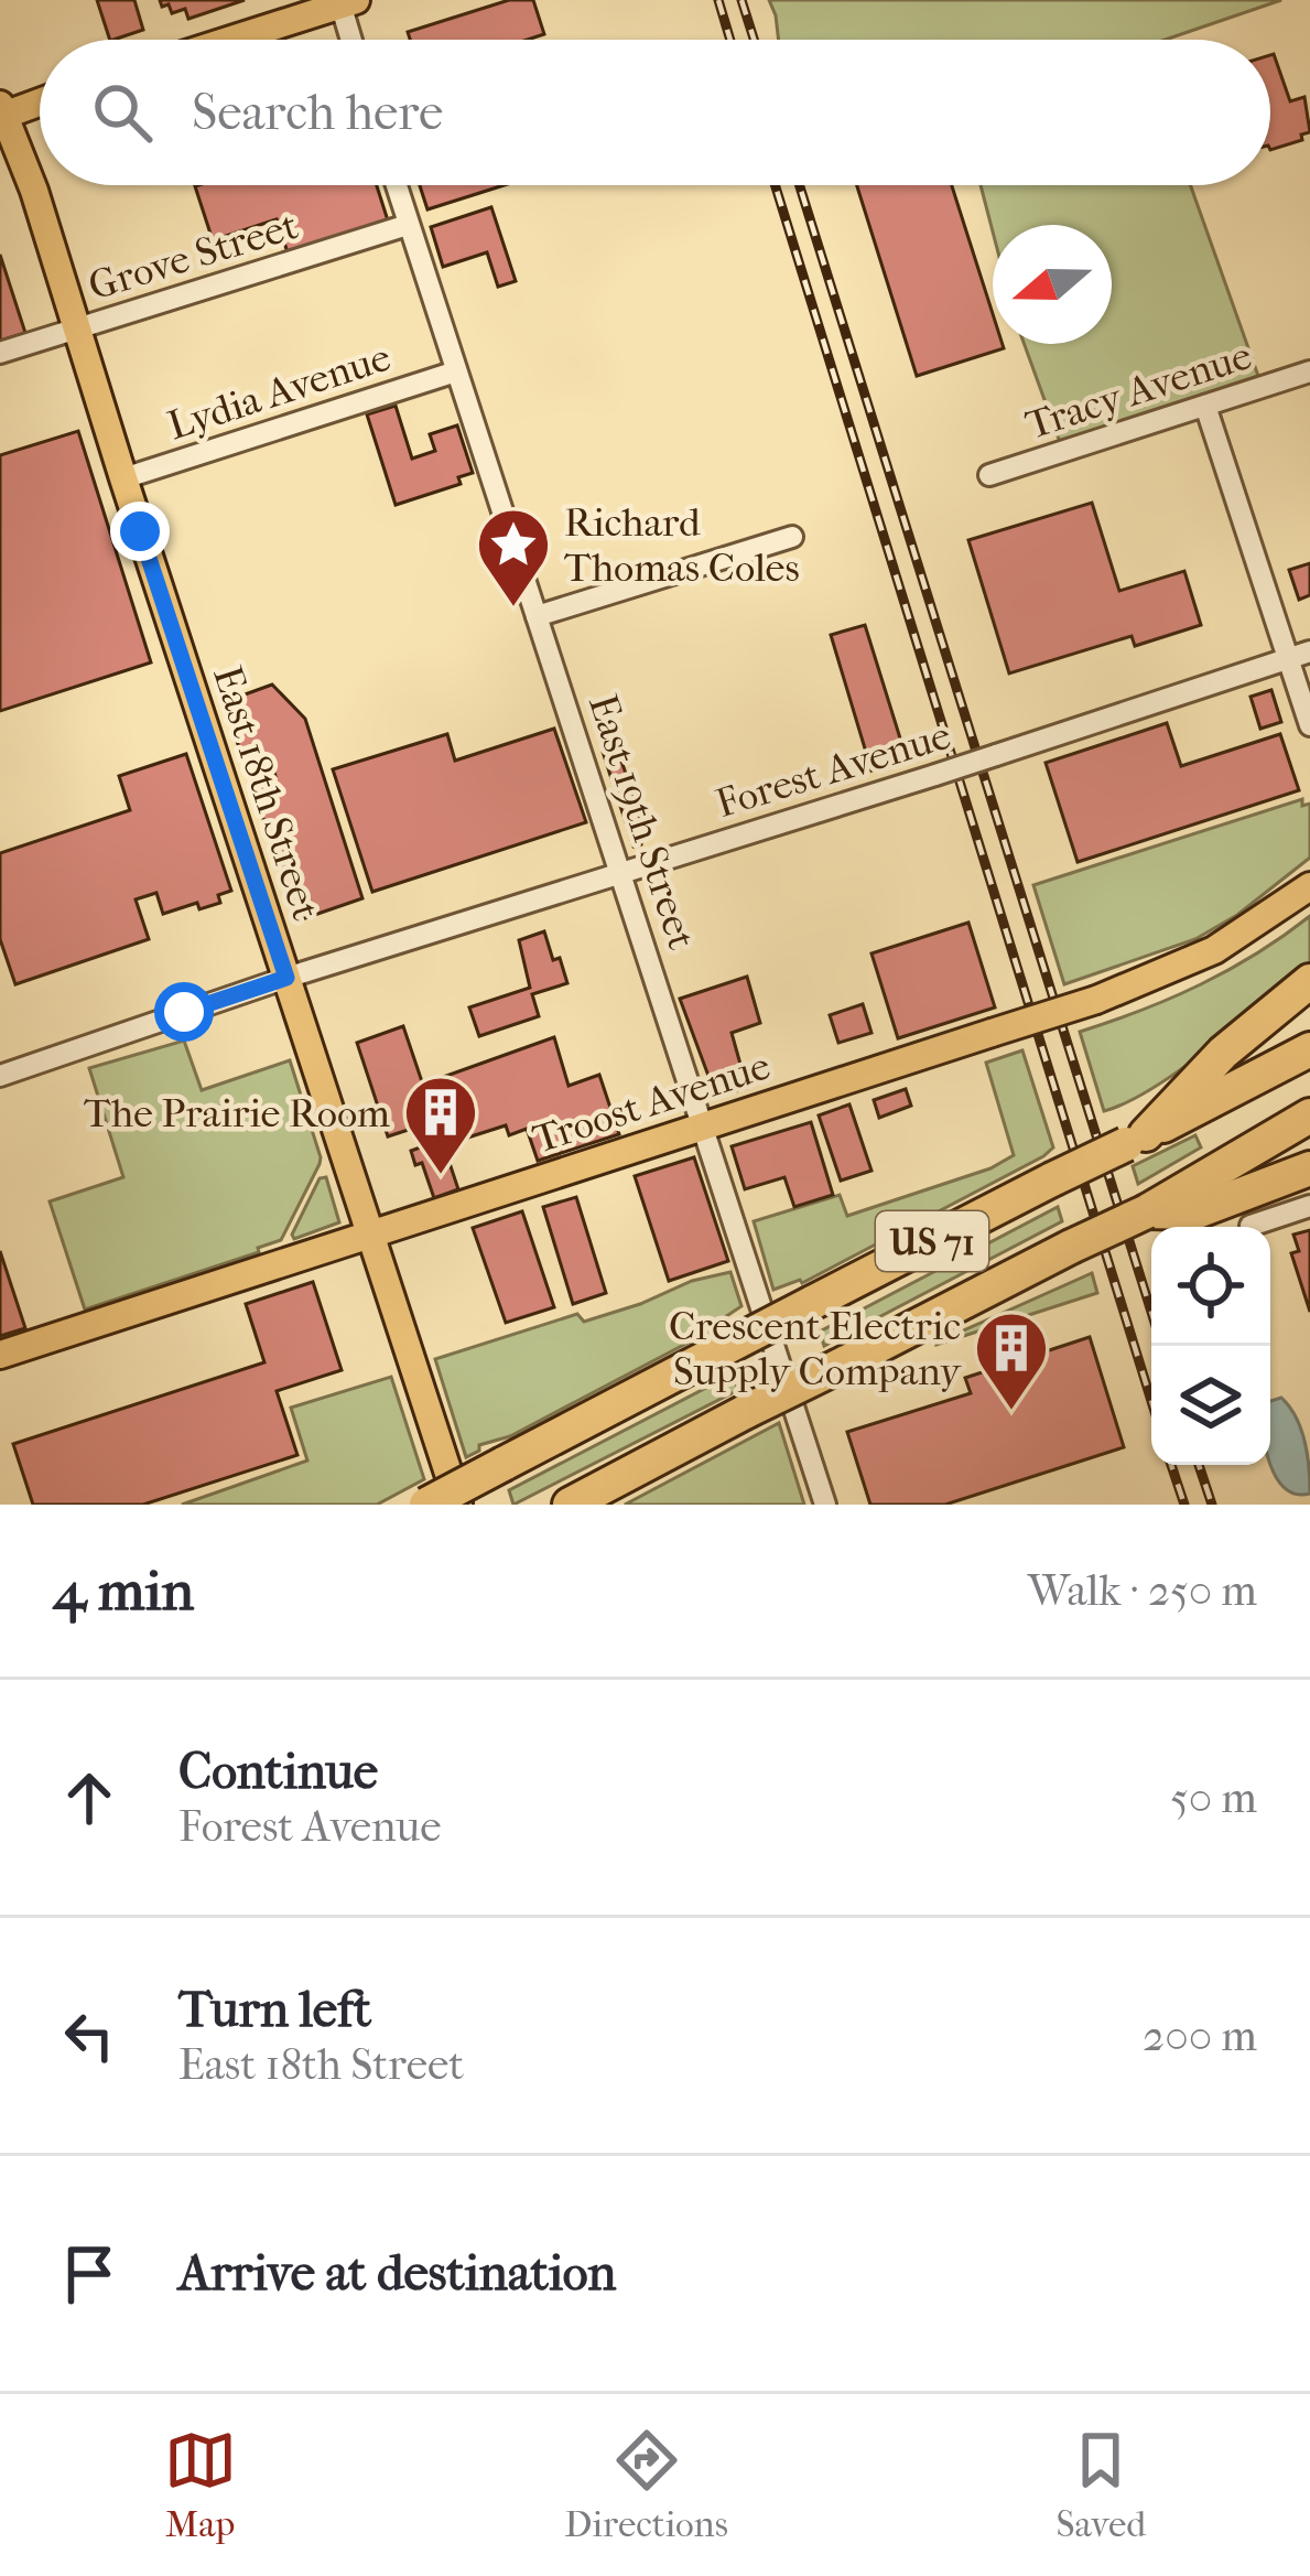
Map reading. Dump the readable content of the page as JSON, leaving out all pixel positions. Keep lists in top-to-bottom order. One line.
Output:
{"streets":{"highway":["US 71"],"main road":["East 18th Street","Troost Avenue"],"street":["Grove Street","Tracy Avenue","Lydia Avenue","Forest Avenue","East 19th Street"]},"crossings":[["Grove Street","East 18th Street"],["Grove Street","East 19th Street"],["Lydia Avenue","East 18th Street"],["Lydia Avenue","East 19th Street"],["Forest Avenue","East 18th Street"],["Forest Avenue","East 19th Street"],["East 18th Street","Troost Avenue"],["East 19th Street","Troost Avenue"]],"places":{"place":["Richard Thomas Coles"],"building":["The Prairie Room","Crescent Electric Supply Company"]},"north":"left","page":{"search":"Search here","heading":["4 min","Walk · 250 m"],"list":[["Continue","Forest Avenue","50 m"],["Turn left","East 18th Street","200 m"],"Arrive at destination"],"nav":["Map","Directions","Saved"]}}
